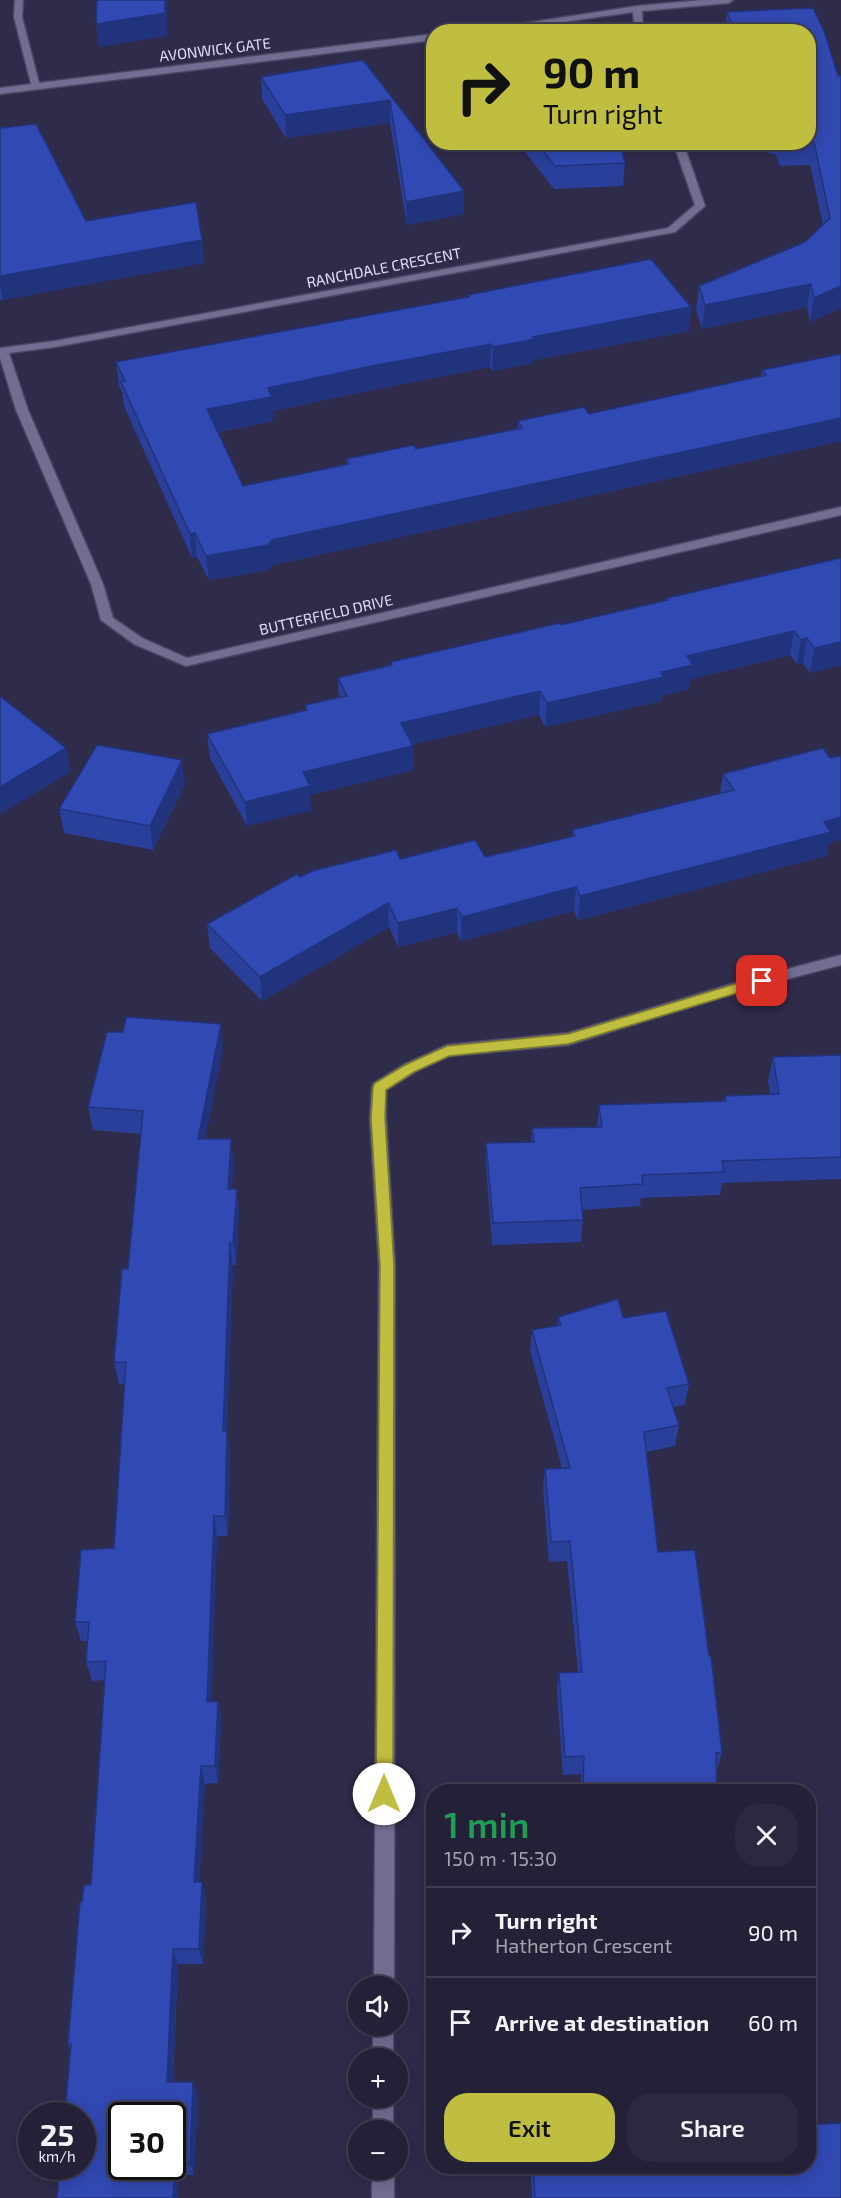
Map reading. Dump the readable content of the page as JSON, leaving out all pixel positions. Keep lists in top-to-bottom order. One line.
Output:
{"streets":{"street":["AVONWICK GATE","RANCHDALE CRESCENT","BUTTERFIELD DRIVE"]},"crossings":[["RANCHDALE CRESCENT","BUTTERFIELD DRIVE"]],"page":{"turn":["90 m","Turn right"],"heading":["1 min","150 m · 15:30"],"list":[{"name":"Turn right","note":"Hatherton Crescent","value":"90 m"},{"name":"Arrive at destination","value":"60 m"}],"map_buttons":["+","−"],"buttons":["Exit","Share"],"speed":"25 km/h","limit":"30"}}
